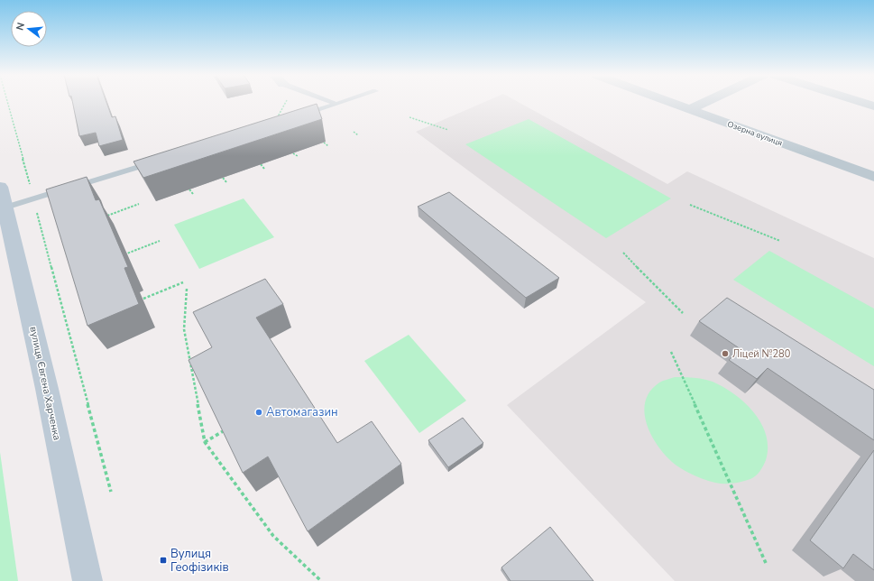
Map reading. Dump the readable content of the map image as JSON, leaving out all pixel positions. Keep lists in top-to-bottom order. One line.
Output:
{"streets":{"main road":["вулиця Євгена Харченка"],"street":["Озерна вулиця"]},"places":{"other":["Ліцей №280","Автомагазин"],"transit":["Вулиця Геофізиків"]},"north":"left"}
